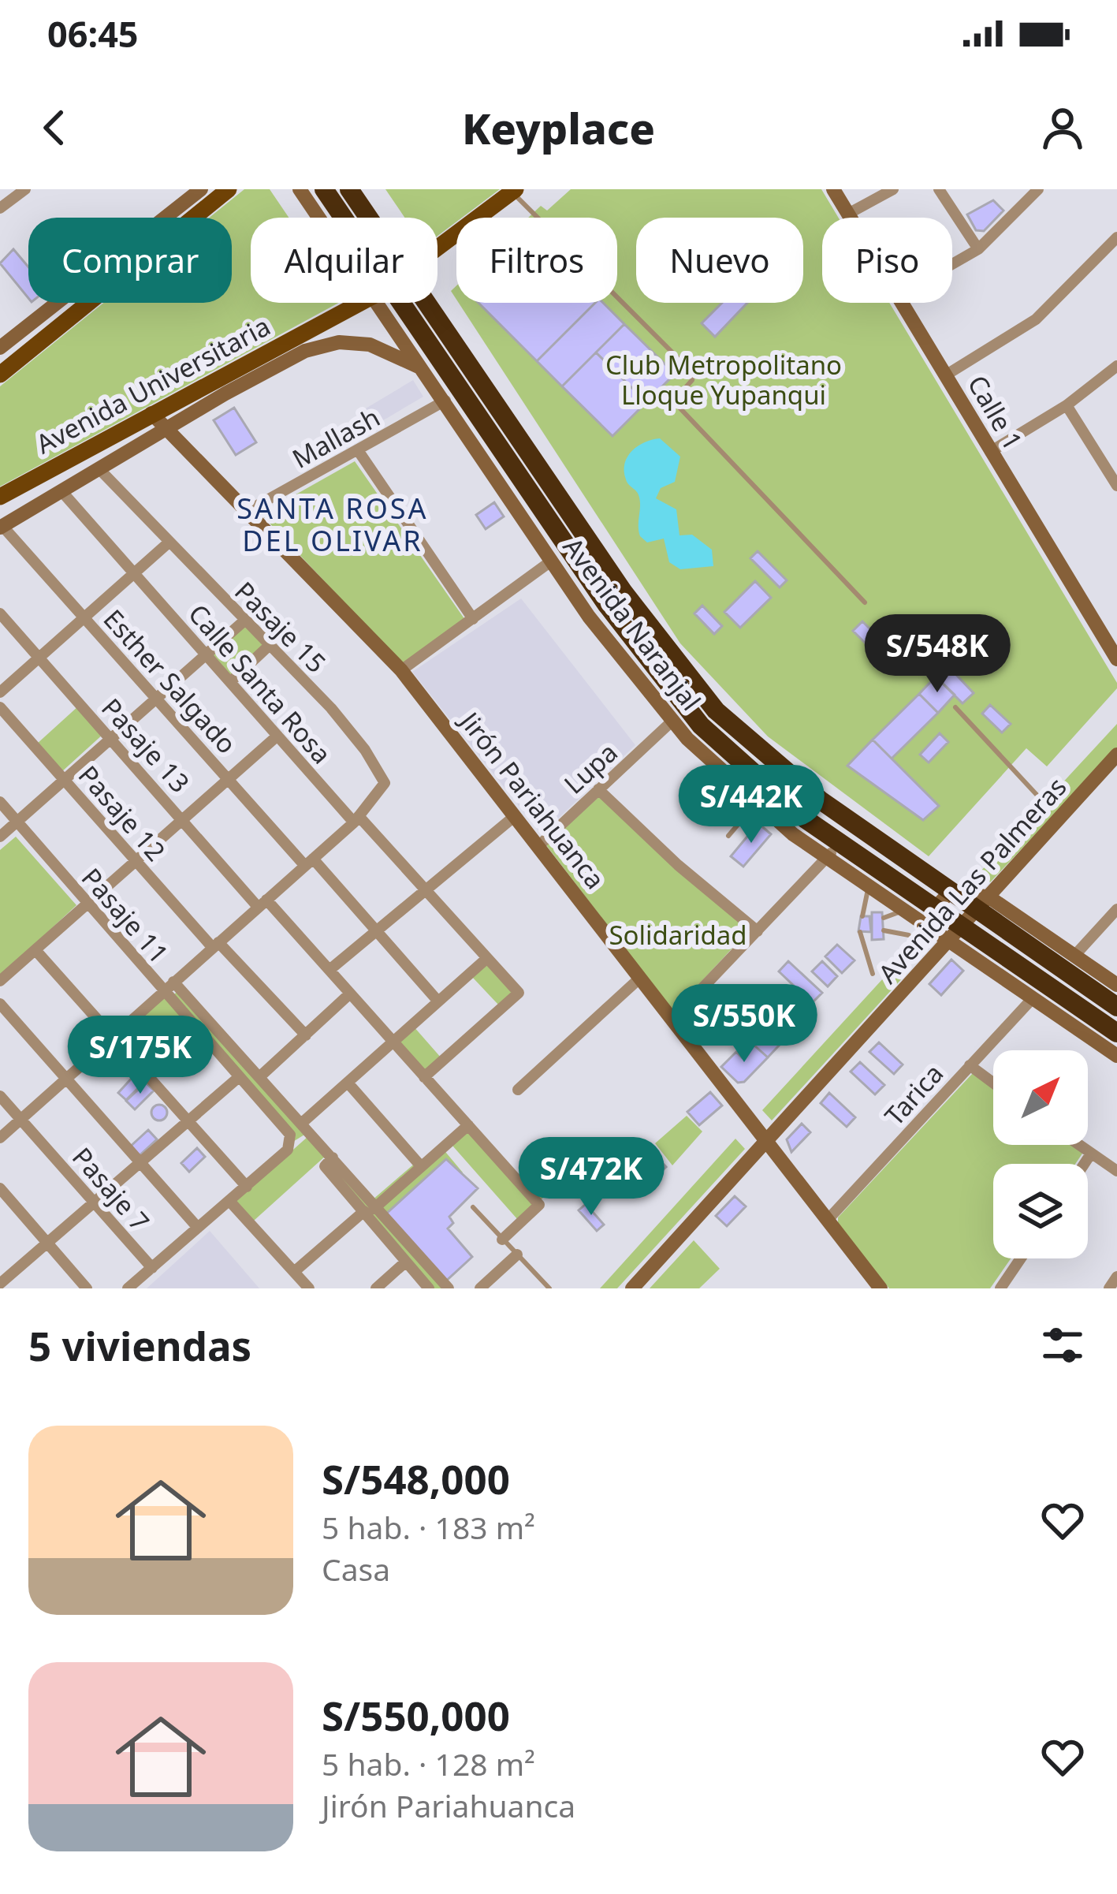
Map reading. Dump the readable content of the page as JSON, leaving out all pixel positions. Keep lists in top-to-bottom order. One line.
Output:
{"streets":{"highway":["Avenida Naranjal"],"main road":["Avenida Universitaria","Calle 1","Jirón Pariahuanca","Avenida Las Palmeras"],"street":["Mallash","Pasaje 15","Esther Salgado","Calle Santa Rosa","Pasaje 13","Lupa","Pasaje 12","Pasaje 11","Tarica","Pasaje 7"]},"crossings":[["Avenida Universitaria","Avenida Naranjal"],["Avenida Universitaria","Pasaje 15"],["Avenida Universitaria","Esther Salgado"],["Avenida Universitaria","Calle Santa Rosa"],["Avenida Universitaria","Jirón Pariahuanca"],["Mallash","Avenida Naranjal"],["Mallash","Jirón Pariahuanca"],["Avenida Naranjal","Lupa"],["Avenida Naranjal","Avenida Las Palmeras"],["Avenida Naranjal","Tarica"],["Pasaje 15","Calle Santa Rosa"],["Calle Santa Rosa","Pasaje 13"],["Lupa","Jirón Pariahuanca"],["Jirón Pariahuanca","Avenida Las Palmeras"],["Jirón Pariahuanca","Tarica"]],"districts":["SANTA ROSA DEL OLIVAR"],"parks":["Club Metropolitano Lloque Yupanqui","Solidaridad"],"north":"top right","page":{"status":"06:45","header":"Keyplace","chip":["Comprar","Alquilar","Filtros","Nuevo","Piso"],"price":["S/548K","S/442K","S/550K","S/175K","S/472K"],"heading":"5 viviendas","list":[{"name":"S/548,000","note":"5 hab. · 183 m² · Casa"},{"name":"S/550,000","note":"5 hab. · 128 m² · Jirón Pariahuanca"}]}}
